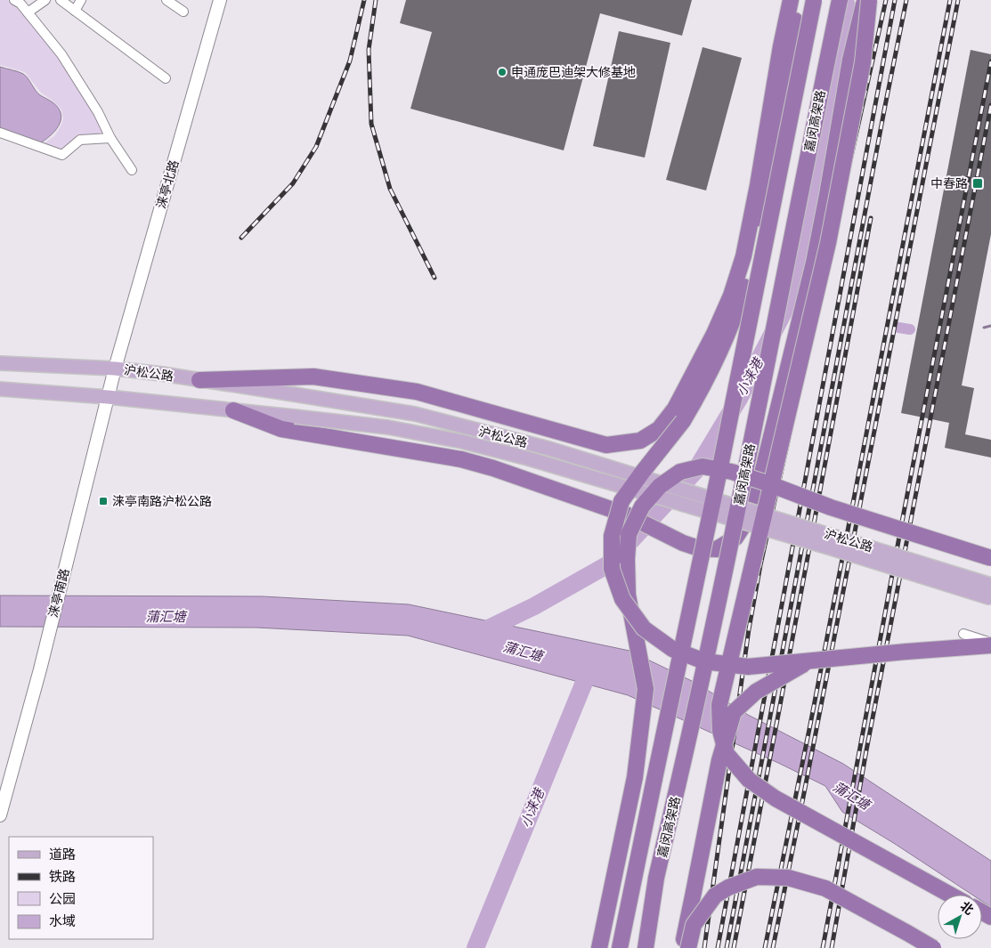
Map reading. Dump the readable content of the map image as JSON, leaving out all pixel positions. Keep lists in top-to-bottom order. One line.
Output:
{"streets":{"highway":["嘉闵高架路"],"main road":["沪松公路"],"street":["涞亭北路","涞亭南路"]},"crossings":[["涞亭北路","沪松公路"],["涞亭北路","涞亭南路"],["沪松公路","涞亭南路"]],"water":["小涞港","蒲汇塘"],"places":{"other":["申通庞巴迪架大修基地"],"transit":["中春路","涞亭南路沪松公路"]},"legend":["道路","铁路","公园","水域"],"north":"top right"}
